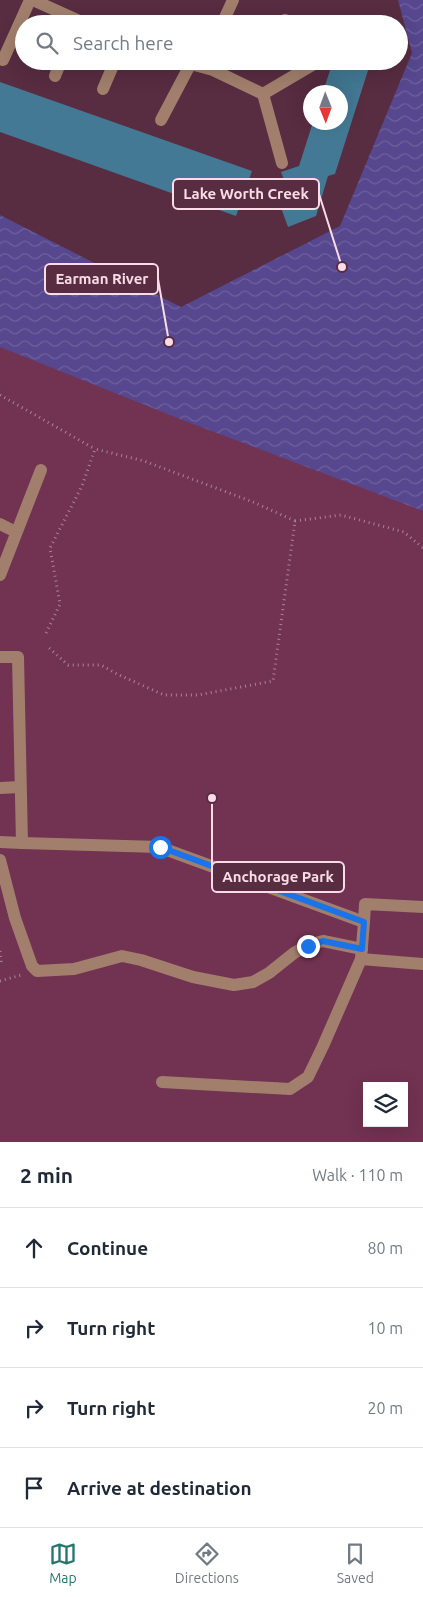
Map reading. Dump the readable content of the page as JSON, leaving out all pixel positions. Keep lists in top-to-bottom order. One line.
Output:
{"places":["Lake Worth Creek","Earman River","Anchorage Park"],"north":"bottom","page":{"search":"Search here","heading":["2 min","Walk · 110 m"],"list":[["Continue","80 m"],["Turn right","10 m"],["Turn right","20 m"],"Arrive at destination"],"nav":["Map","Directions","Saved"]}}
